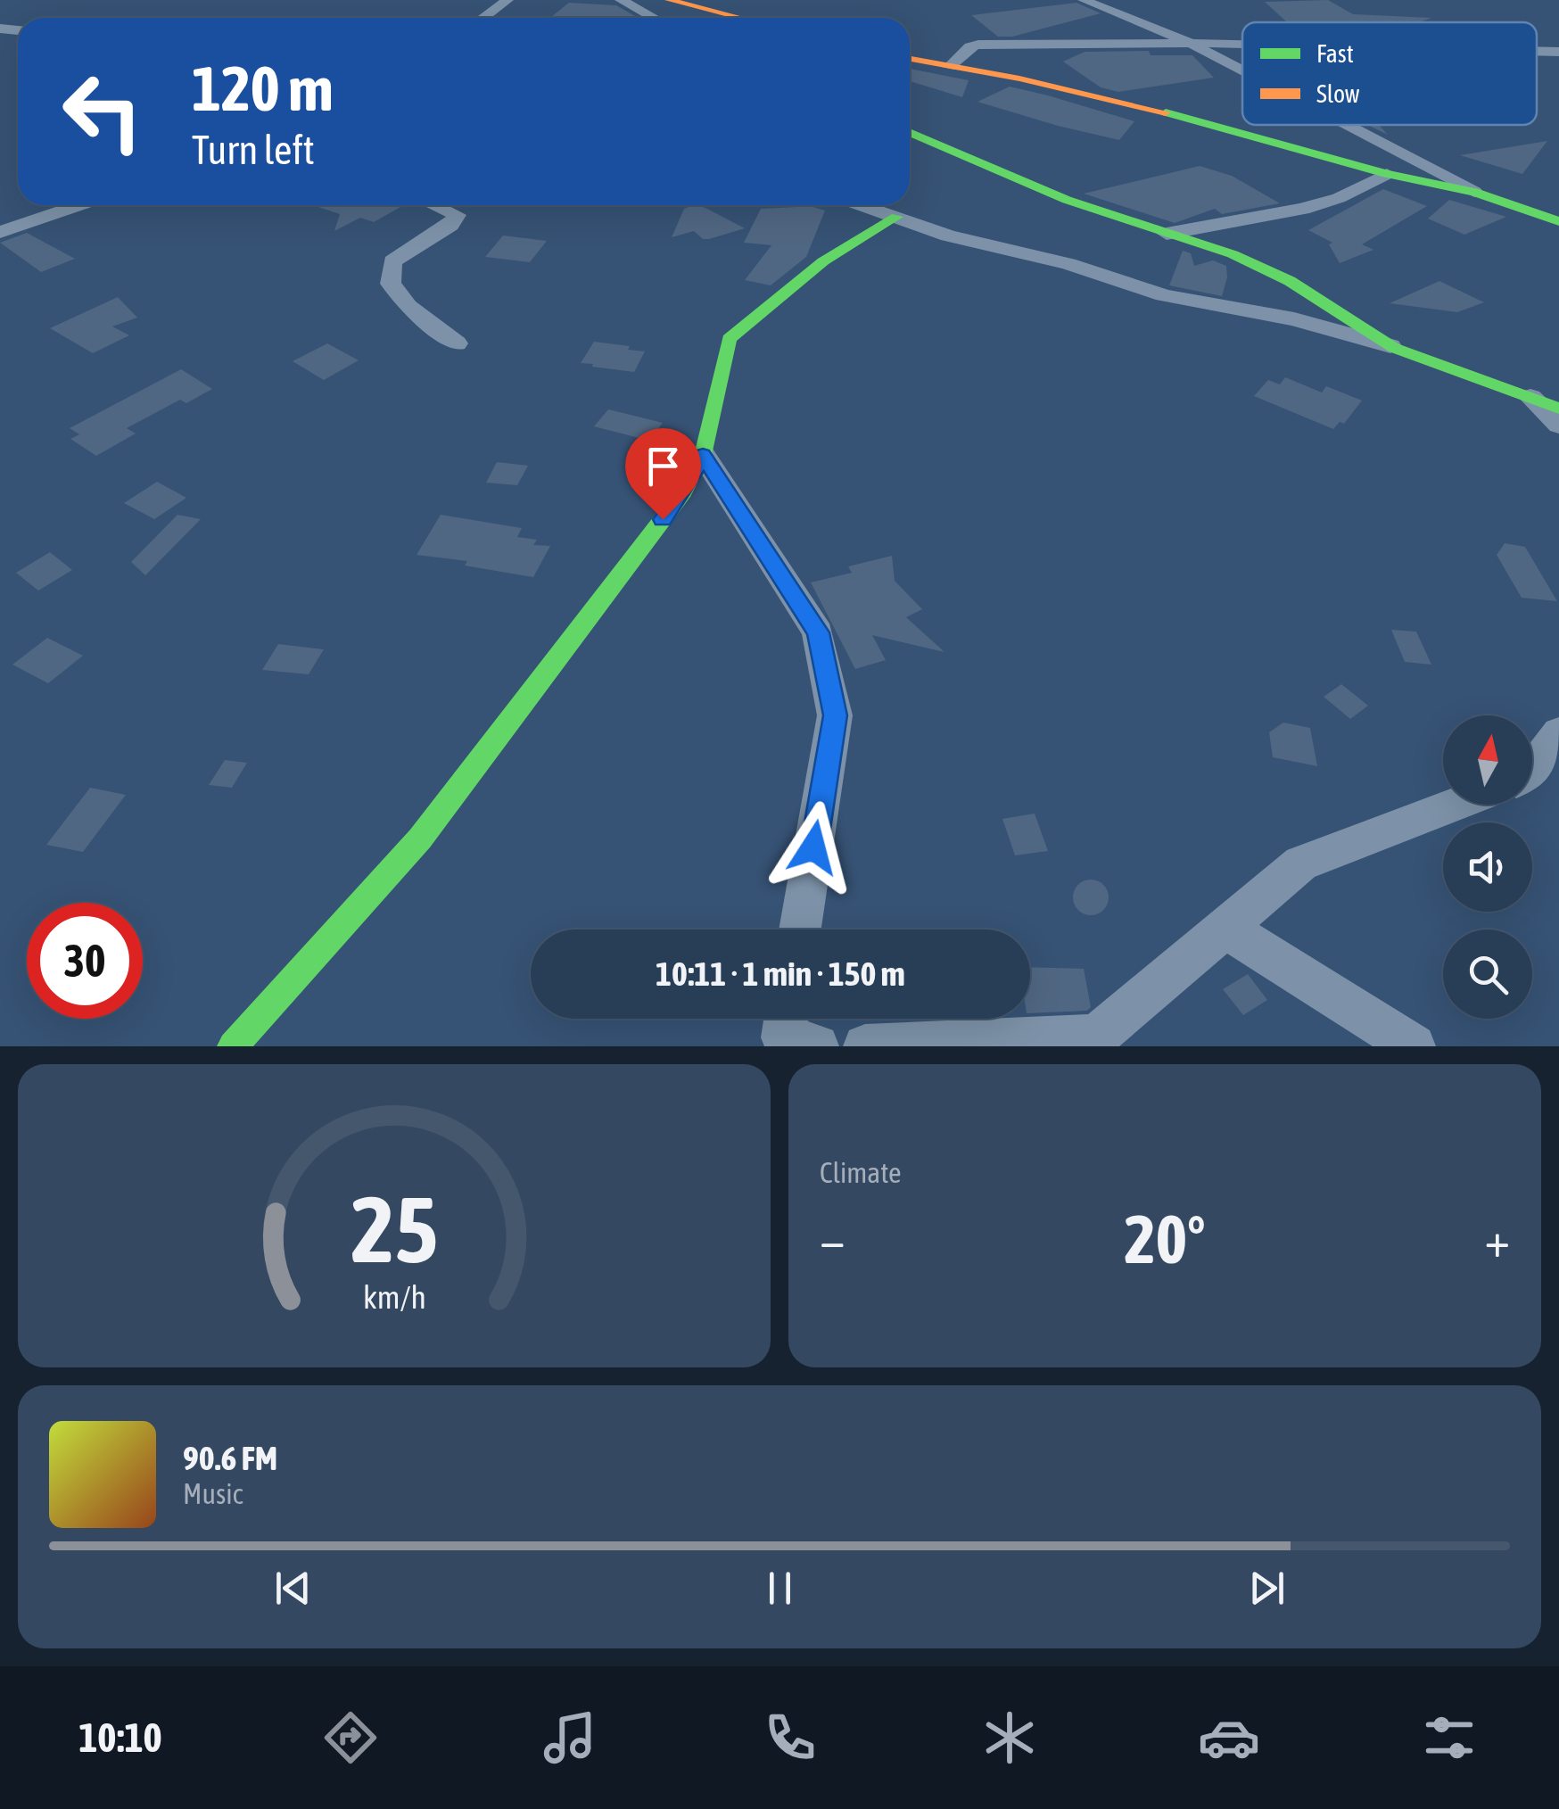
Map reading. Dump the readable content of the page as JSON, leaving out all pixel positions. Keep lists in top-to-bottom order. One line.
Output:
{"legend":["Fast","Slow"],"north":"top","page":{"turn":["120 m","Turn left"],"limit":"30","trip":"10:11 · 1 min · 150 m","tile":"Climate","heat":["−","20°","+"],"song":["90.6 FM","Music"],"tabs":"10:10","gauge":["25","km/h"]}}
